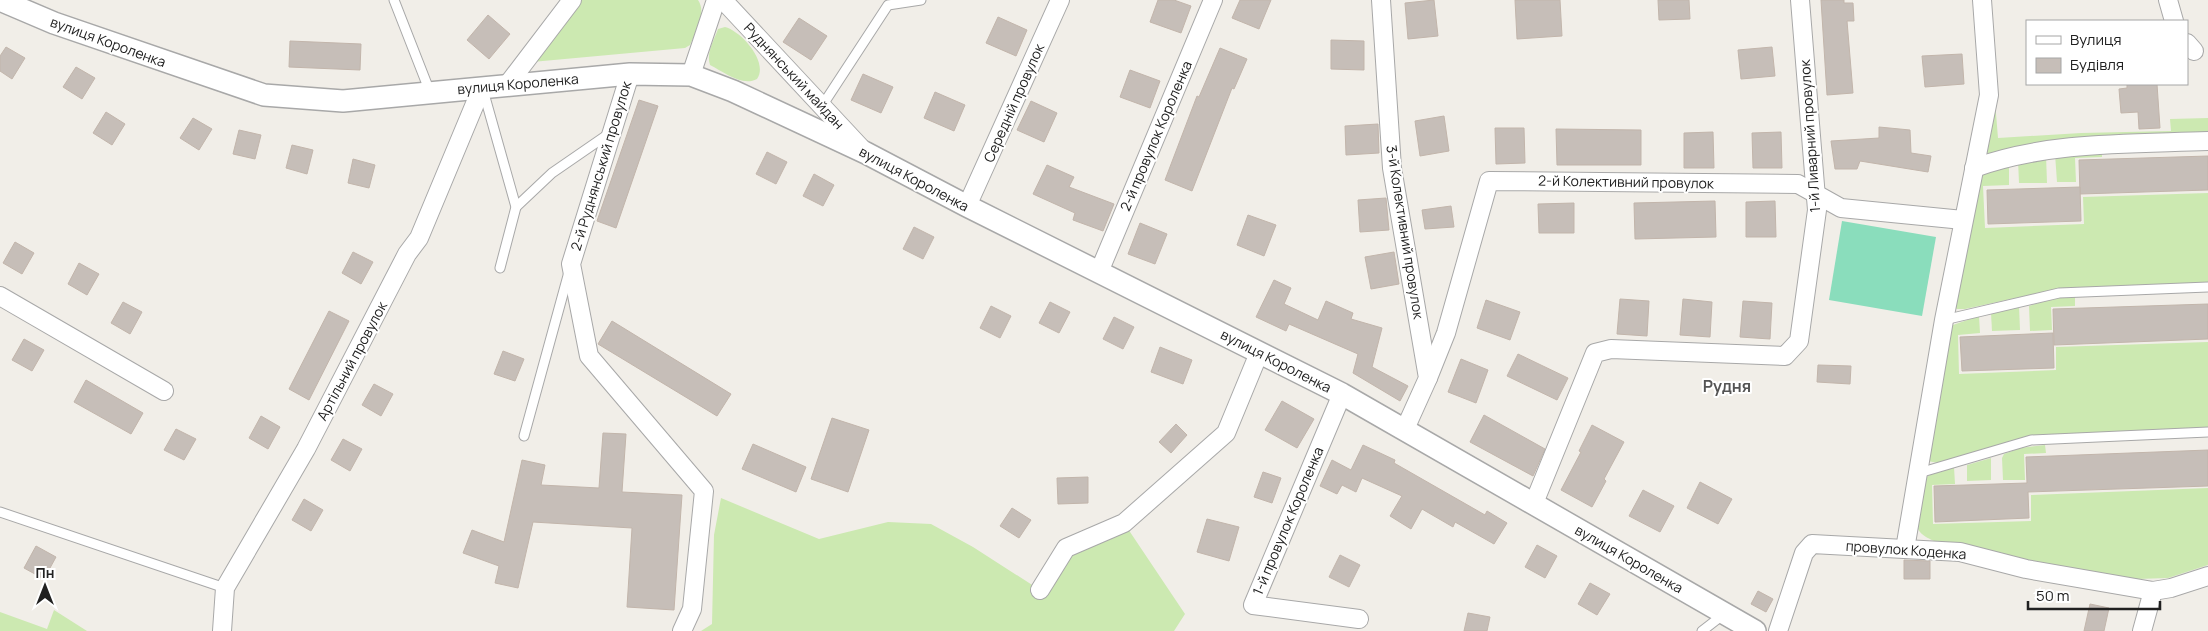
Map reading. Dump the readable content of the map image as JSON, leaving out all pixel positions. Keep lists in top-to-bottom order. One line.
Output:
{"streets":{"street":["вулиця Короленка","Руднянський майдан","Середній провулок","2-й провулок Короленка","1-й Ливарний провулок","2-й Руднянський провулок","2-й Колективний провулок","3-й Колективний провулок","Артільний провулок","1-й провулок Короленка","провулок Коденка"]},"crossings":[["вулиця Короленка","Руднянський майдан"],["вулиця Короленка","Середній провулок"],["вулиця Короленка","2-й провулок Короленка"],["вулиця Короленка","1-й Ливарний провулок"],["вулиця Короленка","2-й Руднянський провулок"],["вулиця Короленка","Артільний провулок"],["вулиця Короленка","1-й провулок Короленка"],["1-й Ливарний провулок","2-й Колективний провулок"],["2-й Колективний провулок","3-й Колективний провулок"]],"districts":["Рудня"],"legend":["Вулиця","Будівля"],"scale_bar":"50 m","north":"top"}
